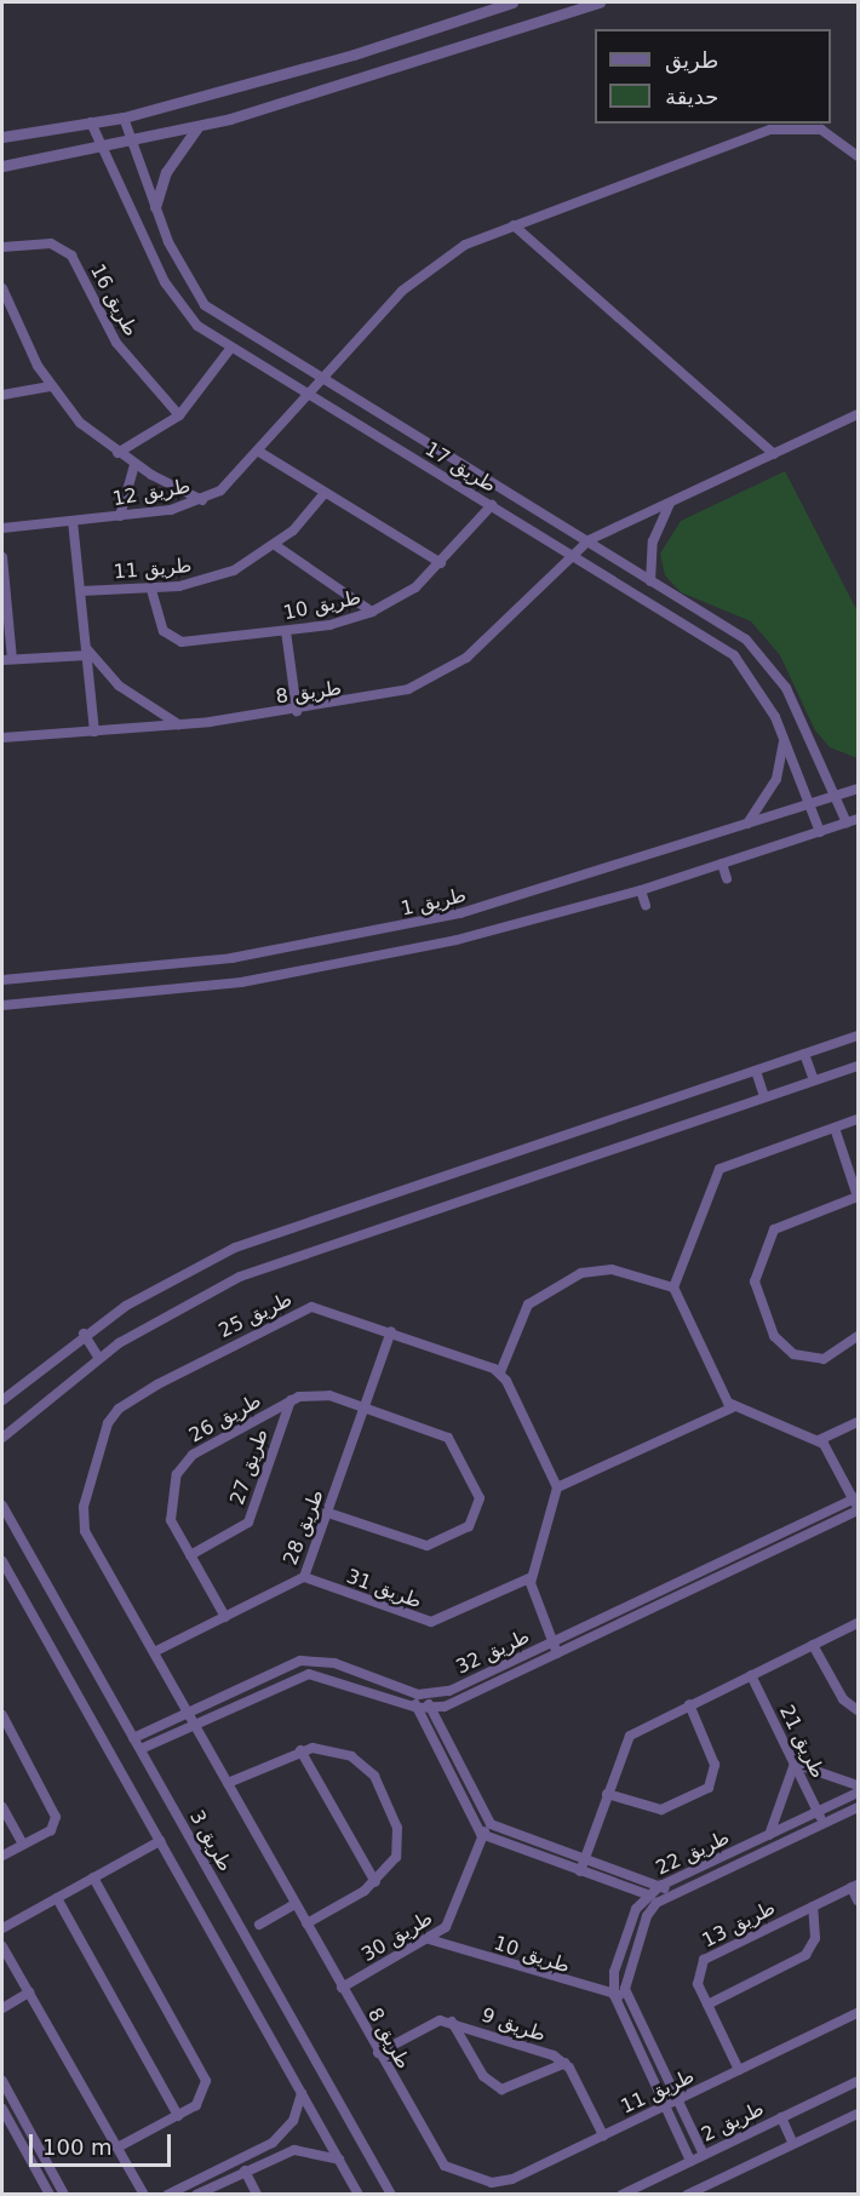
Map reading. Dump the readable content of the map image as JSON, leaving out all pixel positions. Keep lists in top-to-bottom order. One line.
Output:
{"streets":{"street":["طريق 16","طريق 17","طريق 12","طريق 11","طريق 10","طريق 8","طريق 1","طريق 25","طريق 26","طريق 27","طريق 28","طريق 31","طريق 32","طريق 21","طريق 3","طريق 22","طريق 13","طريق 30","طريق 9","طريق 2"]},"crossings":[["طريق 17","طريق 12"],["طريق 17","طريق 10"],["طريق 17","طريق 8"],["طريق 17","طريق 1"],["طريق 11","طريق 10"],["طريق 11","طريق 8"],["طريق 11","طريق 13"],["طريق 11","طريق 9"],["طريق 10","طريق 22"],["طريق 10","طريق 30"],["طريق 8","طريق 25"],["طريق 8","طريق 32"],["طريق 8","طريق 30"],["طريق 8","طريق 9"],["طريق 25","طريق 28"],["طريق 25","طريق 32"],["طريق 26","طريق 27"],["طريق 26","طريق 28"],["طريق 28","طريق 31"],["طريق 32","طريق 3"],["طريق 21","طريق 22"]],"legend":["طريق","حديقة"],"scale_bar":"100 m"}
